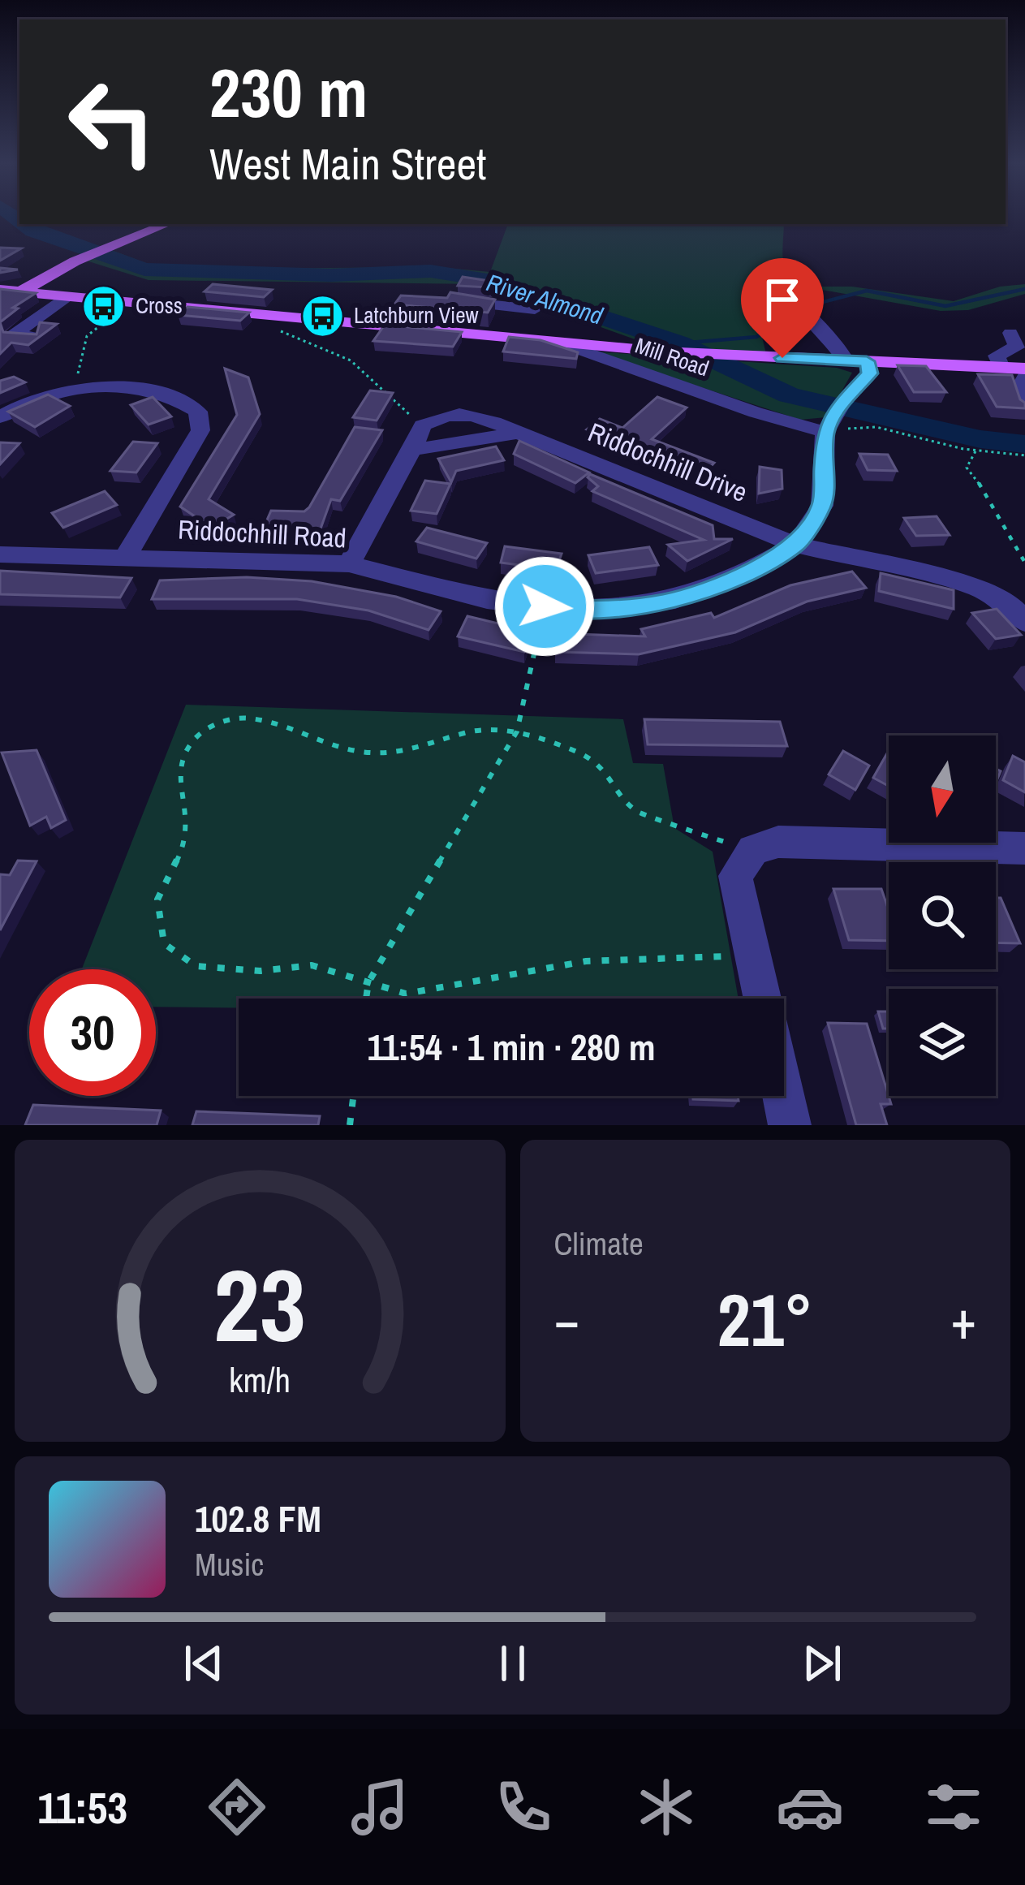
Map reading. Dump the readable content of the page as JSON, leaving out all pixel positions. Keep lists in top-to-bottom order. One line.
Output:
{"streets":{"street":["Mill Road","Riddochhill Drive","Riddochhill Road"]},"crossings":[["Mill Road","Riddochhill Road"],["Riddochhill Drive","Riddochhill Road"]],"water":["River Almond"],"places":{"bus stop":["Cross","Latchburn View"]},"north":"bottom","page":{"turn":["230 m","West Main Street"],"limit":"30","trip":"11:54 · 1 min · 280 m","tile":"Climate","heat":["−","21°","+"],"song":["102.8 FM","Music"],"tabs":"11:53","gauge":["23","km/h"]}}
